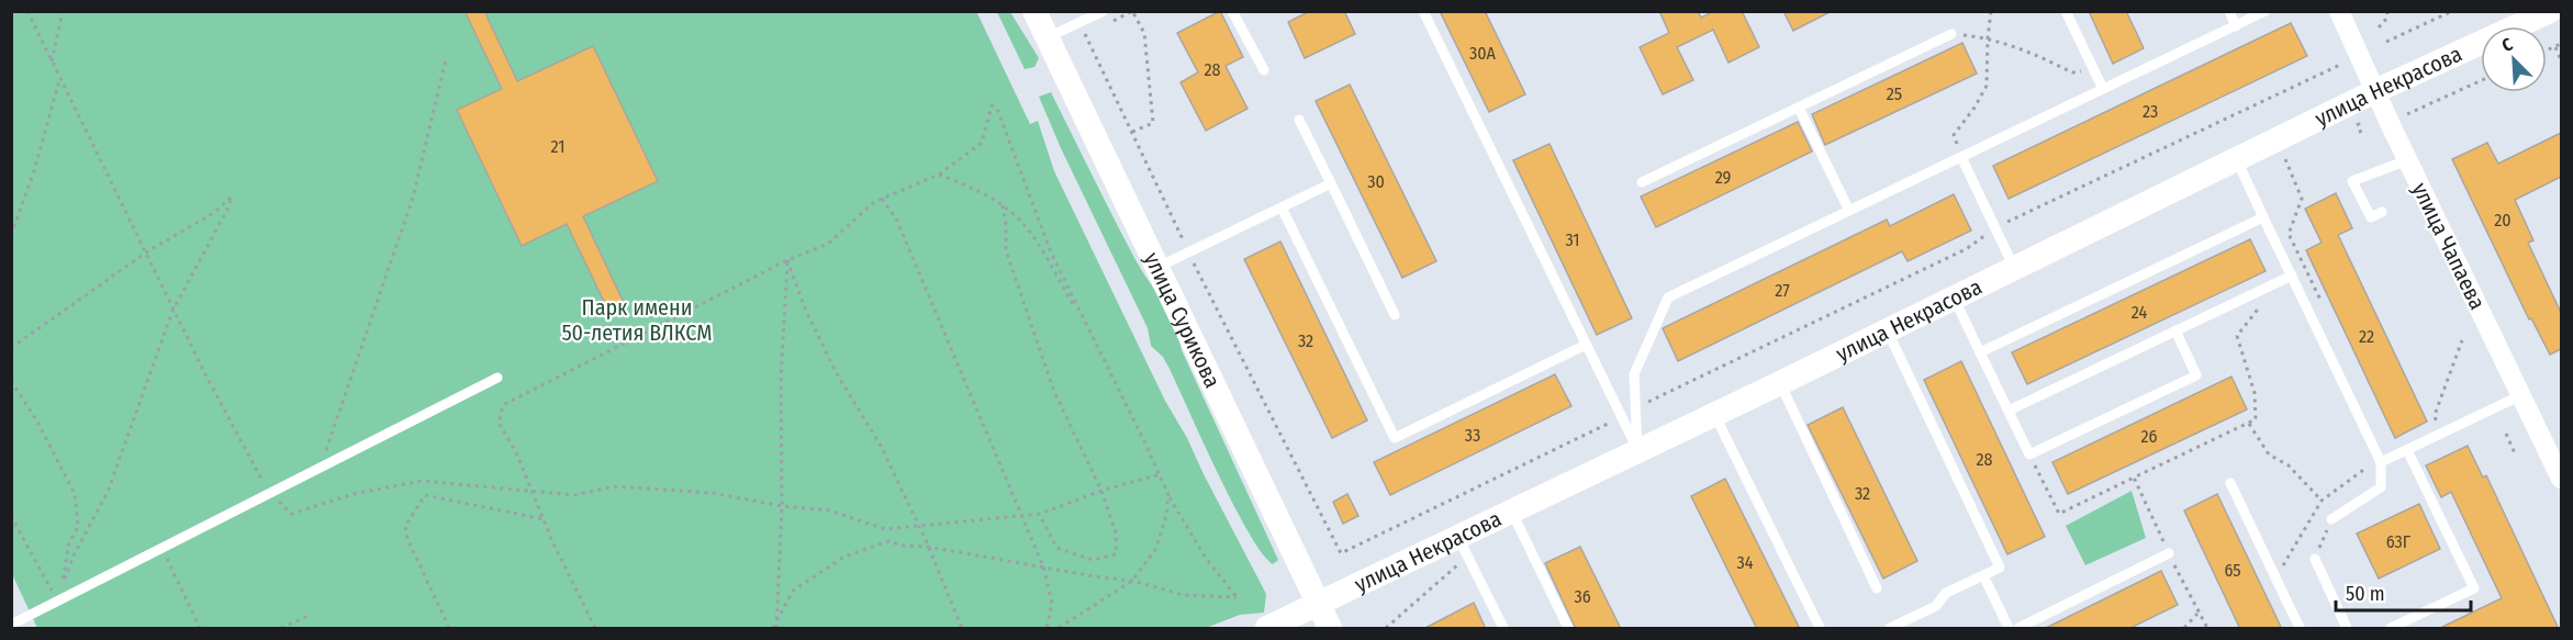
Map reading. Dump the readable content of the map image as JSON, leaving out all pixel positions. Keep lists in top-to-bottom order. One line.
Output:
{"streets":{"street":["улица Некрасова","улица Чапаева","улица Сурикова"]},"crossings":[["улица Некрасова","улица Чапаева"],["улица Некрасова","улица Сурикова"]],"parks":["Парк имени 50-летия ВЛКСМ"],"house_numbers":["30А","28","25","23","21","29","30","20","31","27","24","22","32","33","26","28","32","63Г","34","65","36"],"scale_bar":"50 m","north":"top left"}
